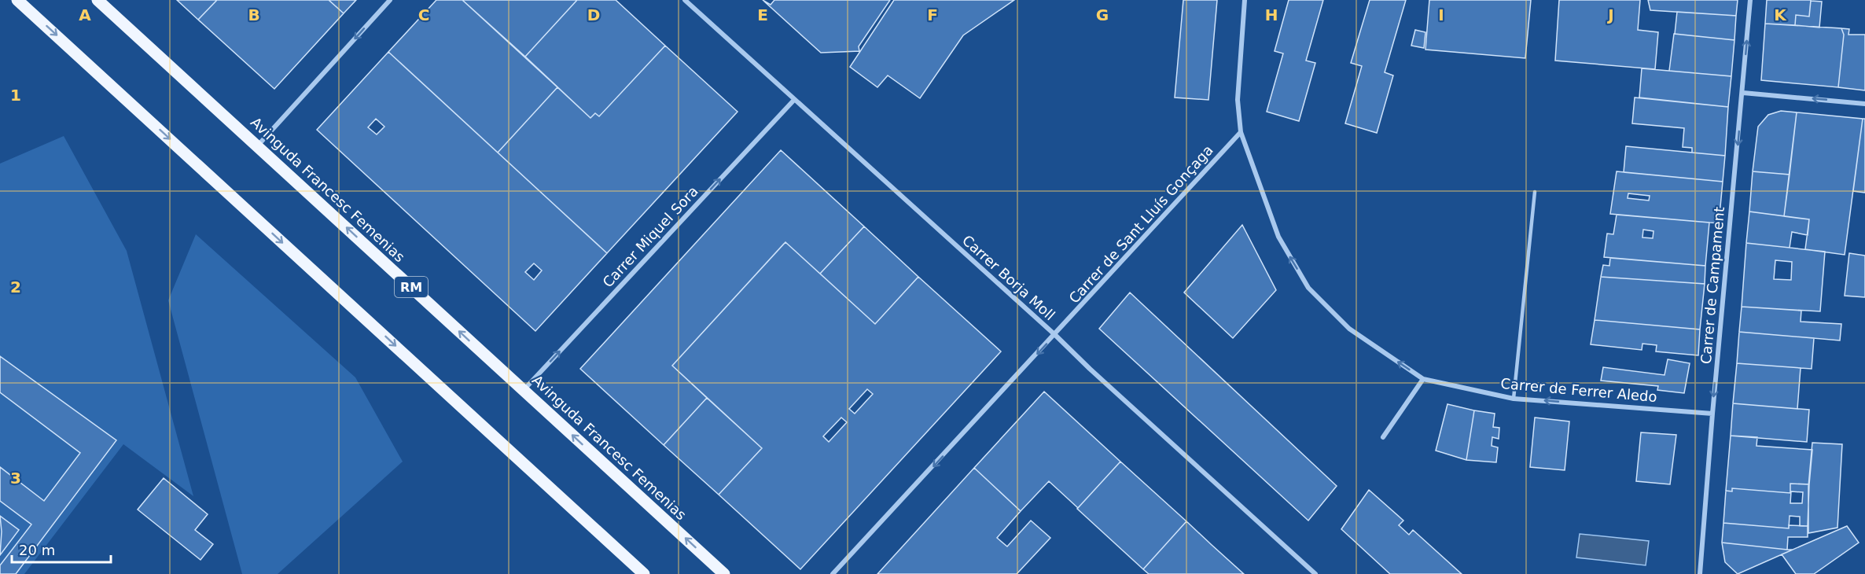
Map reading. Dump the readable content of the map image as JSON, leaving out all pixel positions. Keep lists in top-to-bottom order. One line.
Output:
{"streets":{"main road":["Avinguda Francesc Femenias","RM"],"street":["Carrer de Sant Lluís Gonçaga","Carrer Miquel Sora","Carrer Borja Moll","Carrer de Campament","Carrer de Ferrer Aledo"]},"crossings":[["Avinguda Francesc Femenias","Carrer Miquel Sora"],["Carrer de Sant Lluís Gonçaga","Carrer Borja Moll"],["Carrer de Sant Lluís Gonçaga","Carrer de Ferrer Aledo"],["Carrer Miquel Sora","Carrer Borja Moll"],["Carrer de Campament","Carrer de Ferrer Aledo"]],"one_way":["Carrer de Sant Lluís Gonçaga","Carrer Miquel Sora","Carrer de Ferrer Aledo"],"scale_bar":"20 m","grid":{"columns":["A","B","C","D","E","F","G","H","I","J","K"],"rows":["1","2","3"]}}
